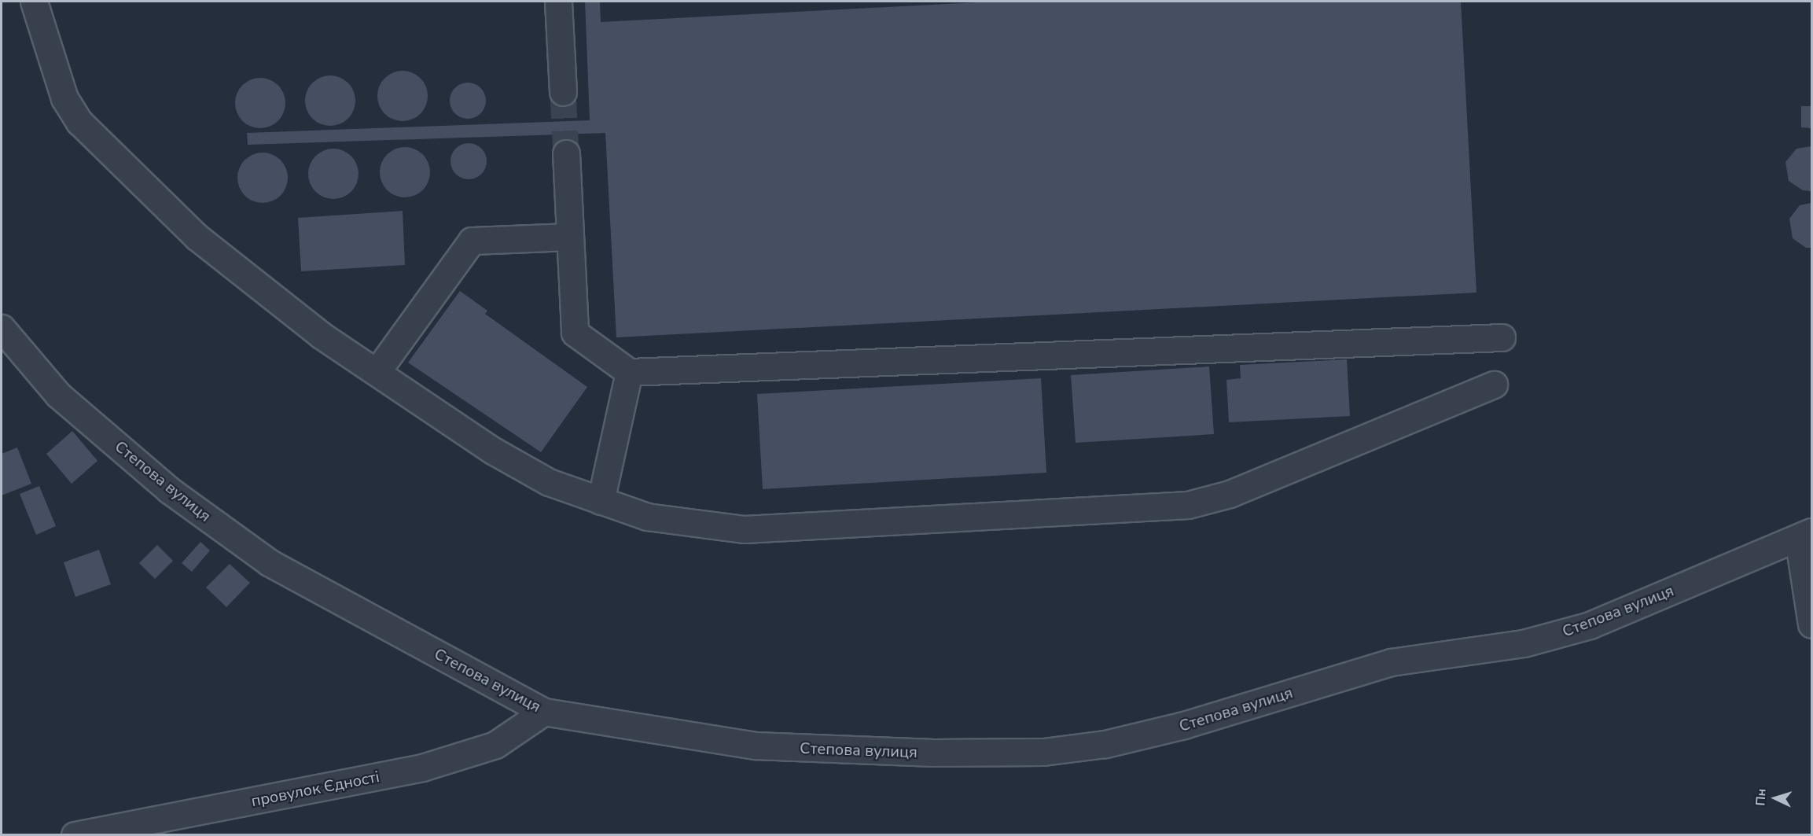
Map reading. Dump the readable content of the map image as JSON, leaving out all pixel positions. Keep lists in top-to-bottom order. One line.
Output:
{"streets":{"street":["Степова вулиця","провулок Єдності"]},"crossings":[["Степова вулиця","провулок Єдності"]],"north":"left"}
